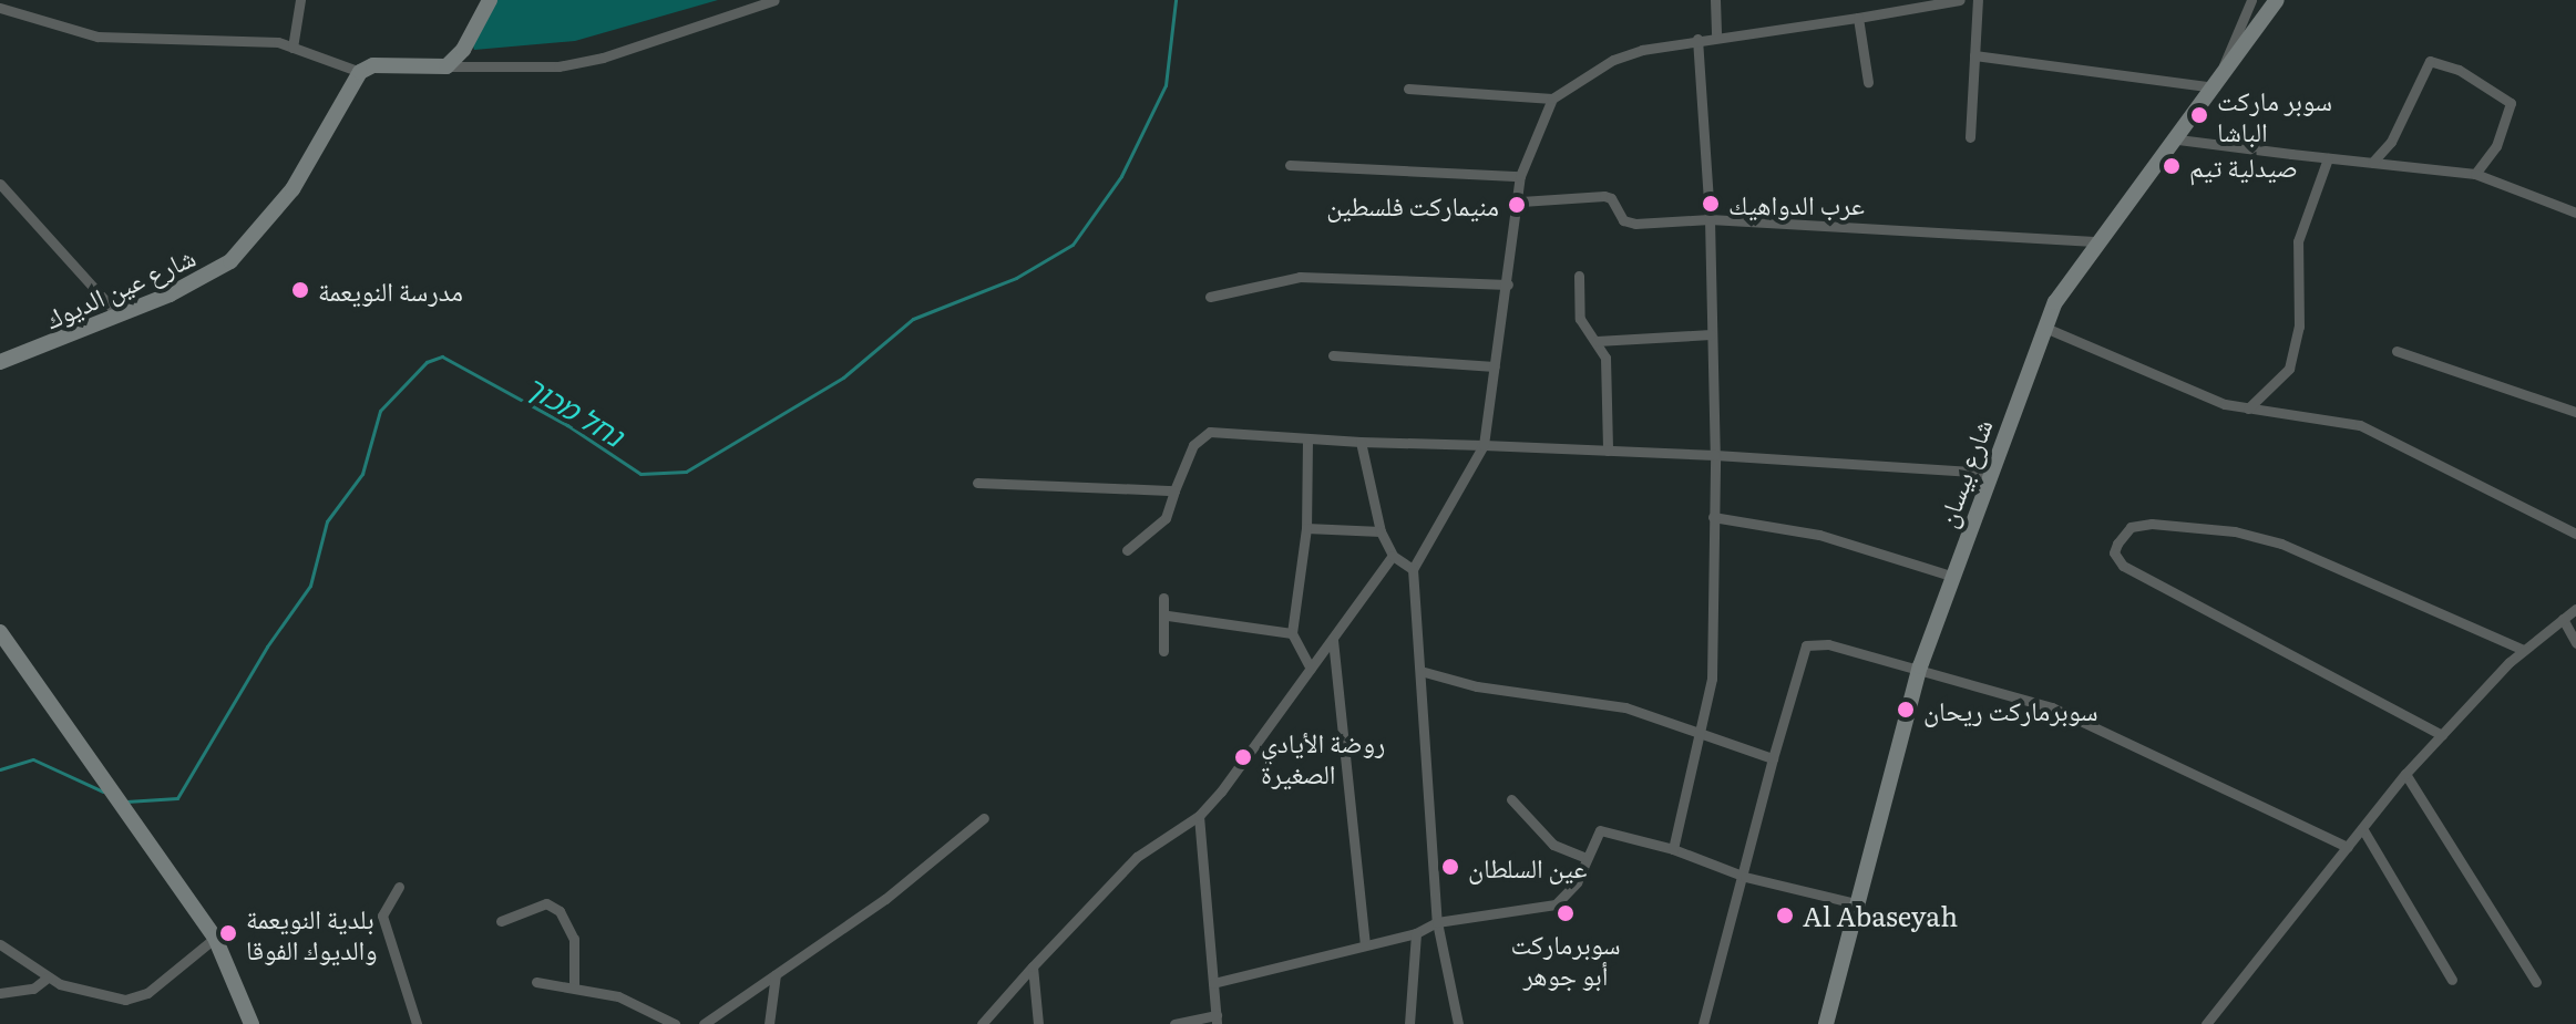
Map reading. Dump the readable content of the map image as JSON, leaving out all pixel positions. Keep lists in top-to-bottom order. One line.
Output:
{"streets":{"street":["شارع عين الديوك","شارع بيسان"]},"water":["נחל מכוך"],"places":["سوبر ماركت الباشا","صيدلية تيم","عرب الدواهيك","منيماركت فلسطين","مدرسة النويعمة","سوبرماركت ريحان","روضة الأيادي الصغيرة","عين السلطان","سوبرماركت أبو جوهر","Al Abaseyah","بلدية النويعمة والديوك الفوقا"]}
